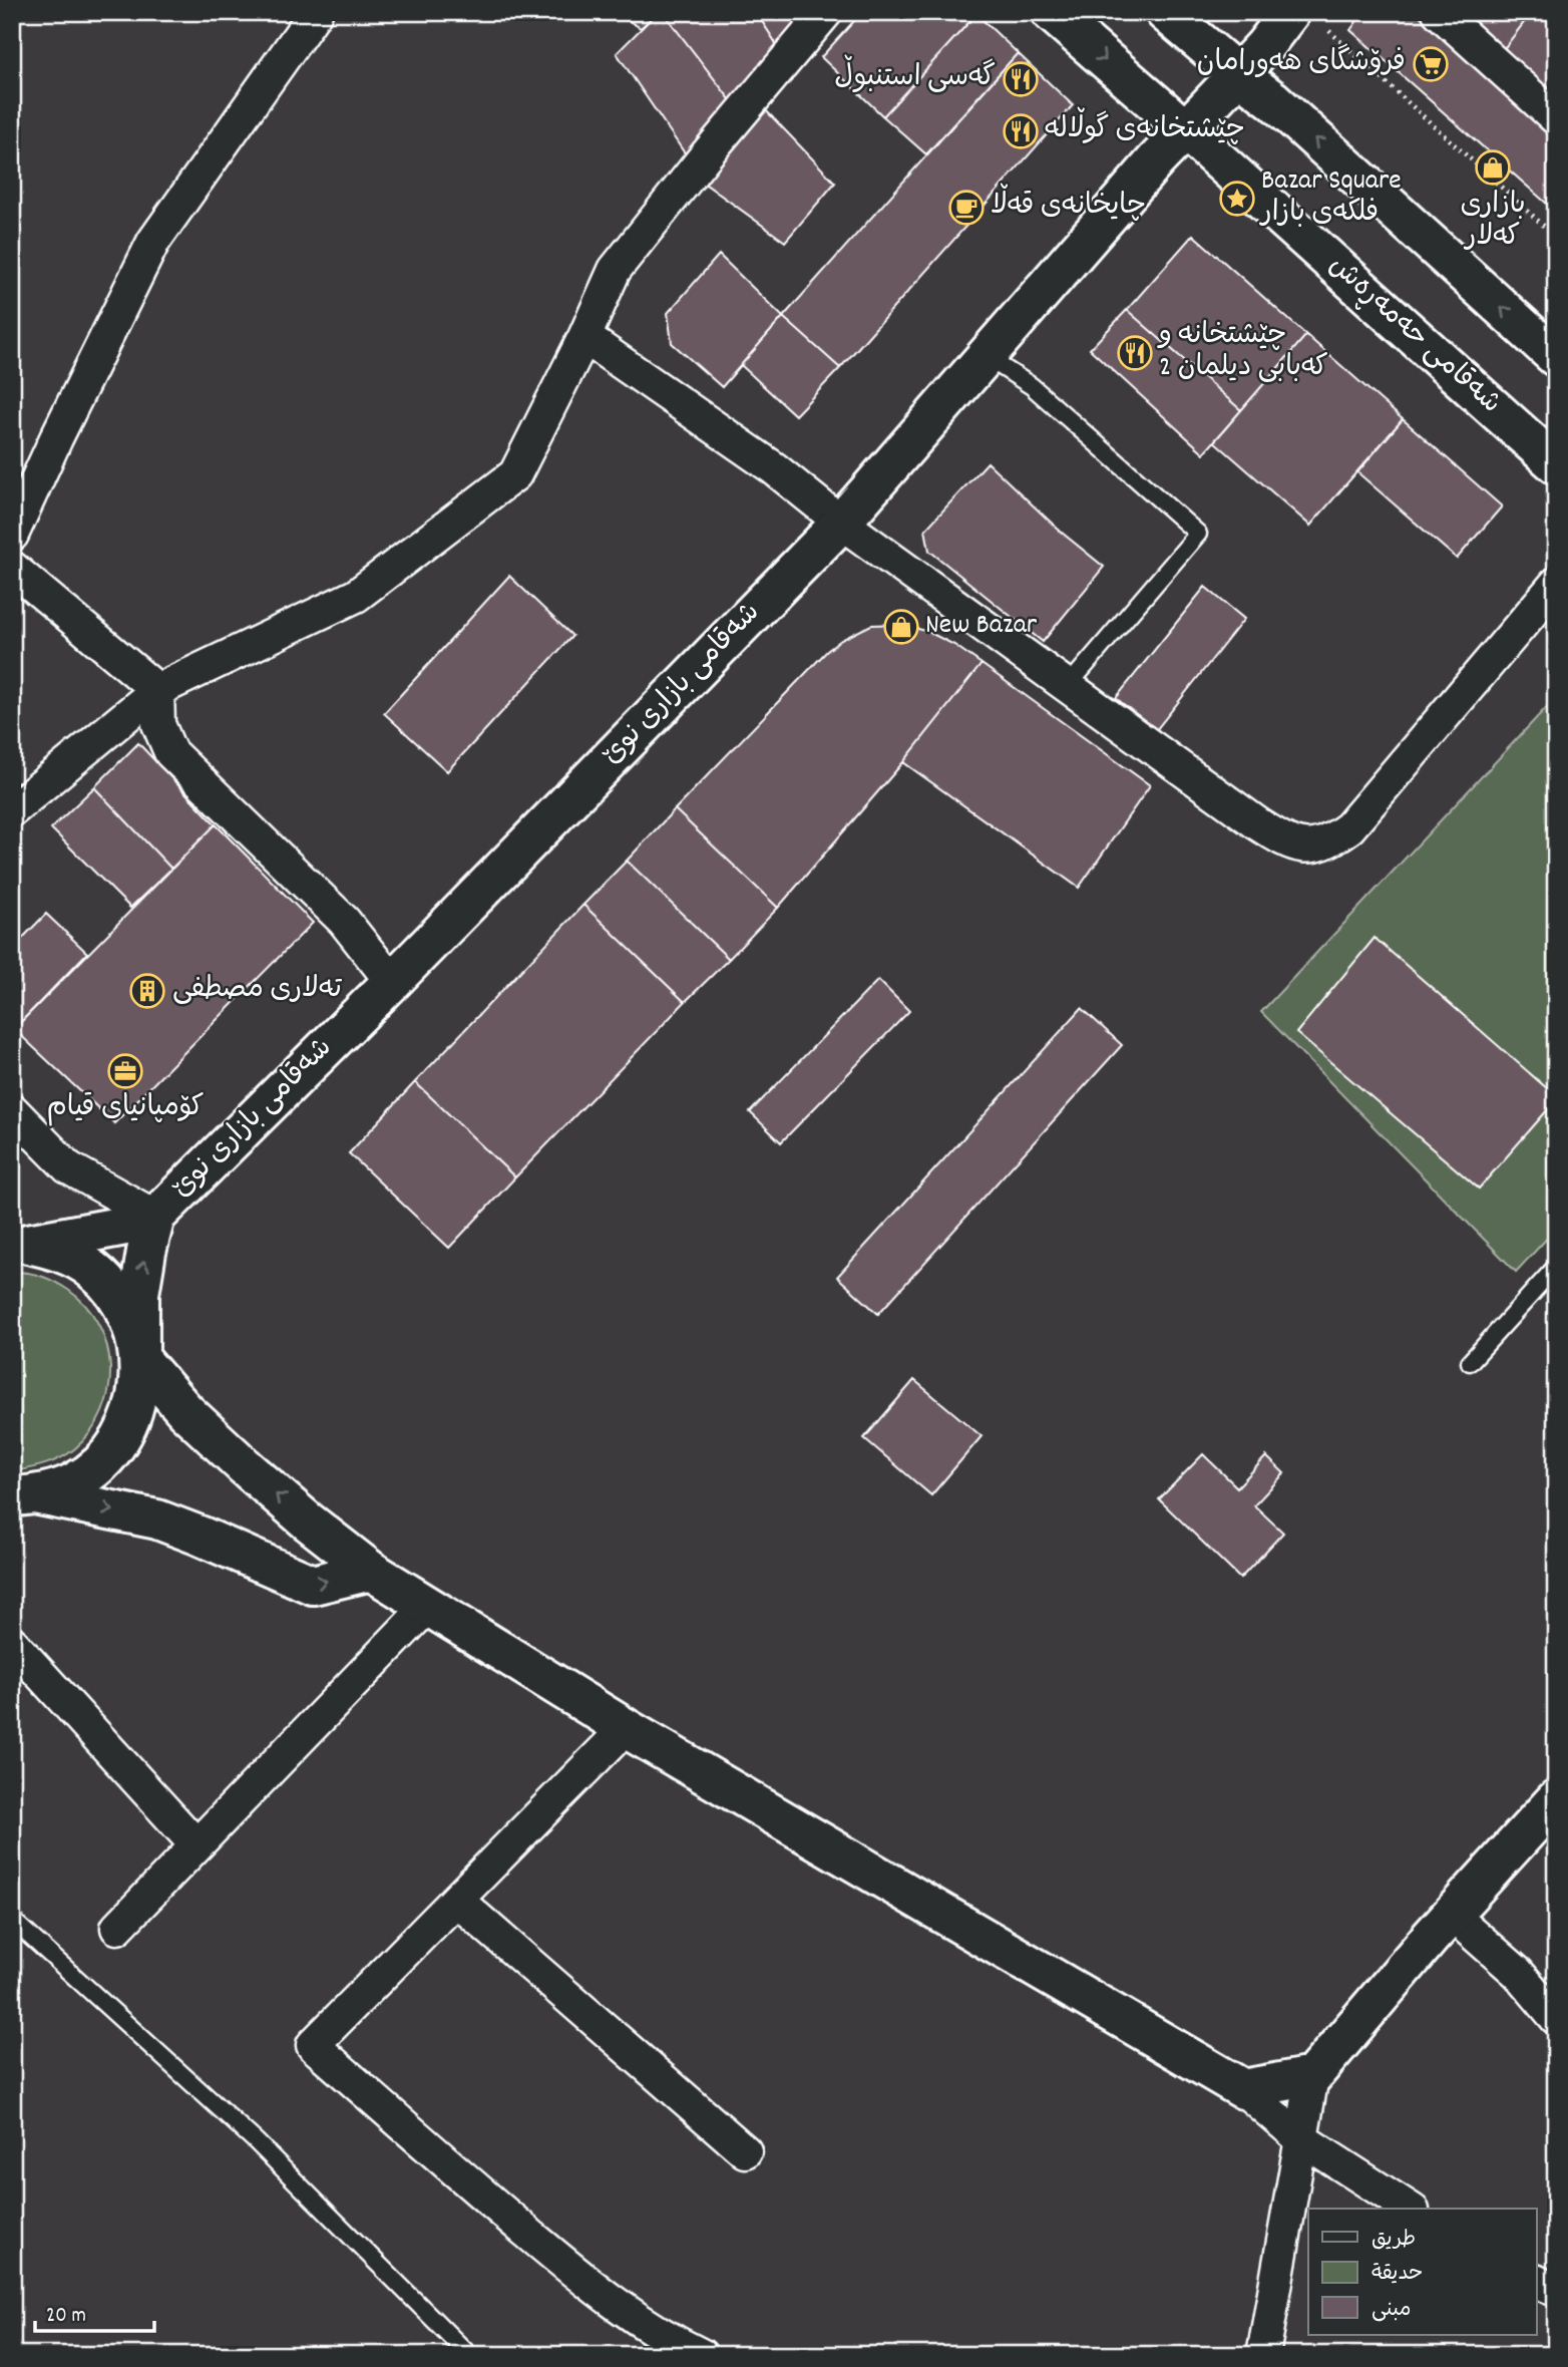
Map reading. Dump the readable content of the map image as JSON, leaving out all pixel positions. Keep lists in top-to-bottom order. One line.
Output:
{"streets":{"main road":["شەقامی حەمەڕەش","شەقامی بازاری نوێ"]},"crossings":[["شەقامی حەمەڕەش","شەقامی بازاری نوێ"]],"places":{"supermarket":["فرۆشگای هەورامان"],"restaurant":["گەسی استنبوڵ","چێشتخانەی گوڵالە","چێشتخانە و کەبابی دیلمان 2"],"shop":["بازاری کەلار","New Bazar"],"place":["Bazar Square فلکەی بازار"],"cafe":["چایخانەی قەڵا"],"building":["تەلاری مصطفی"],"office":["کۆمپانیای قیام"]},"legend":["طريق","حديقة","مبنى"],"scale_bar":"20 m"}
